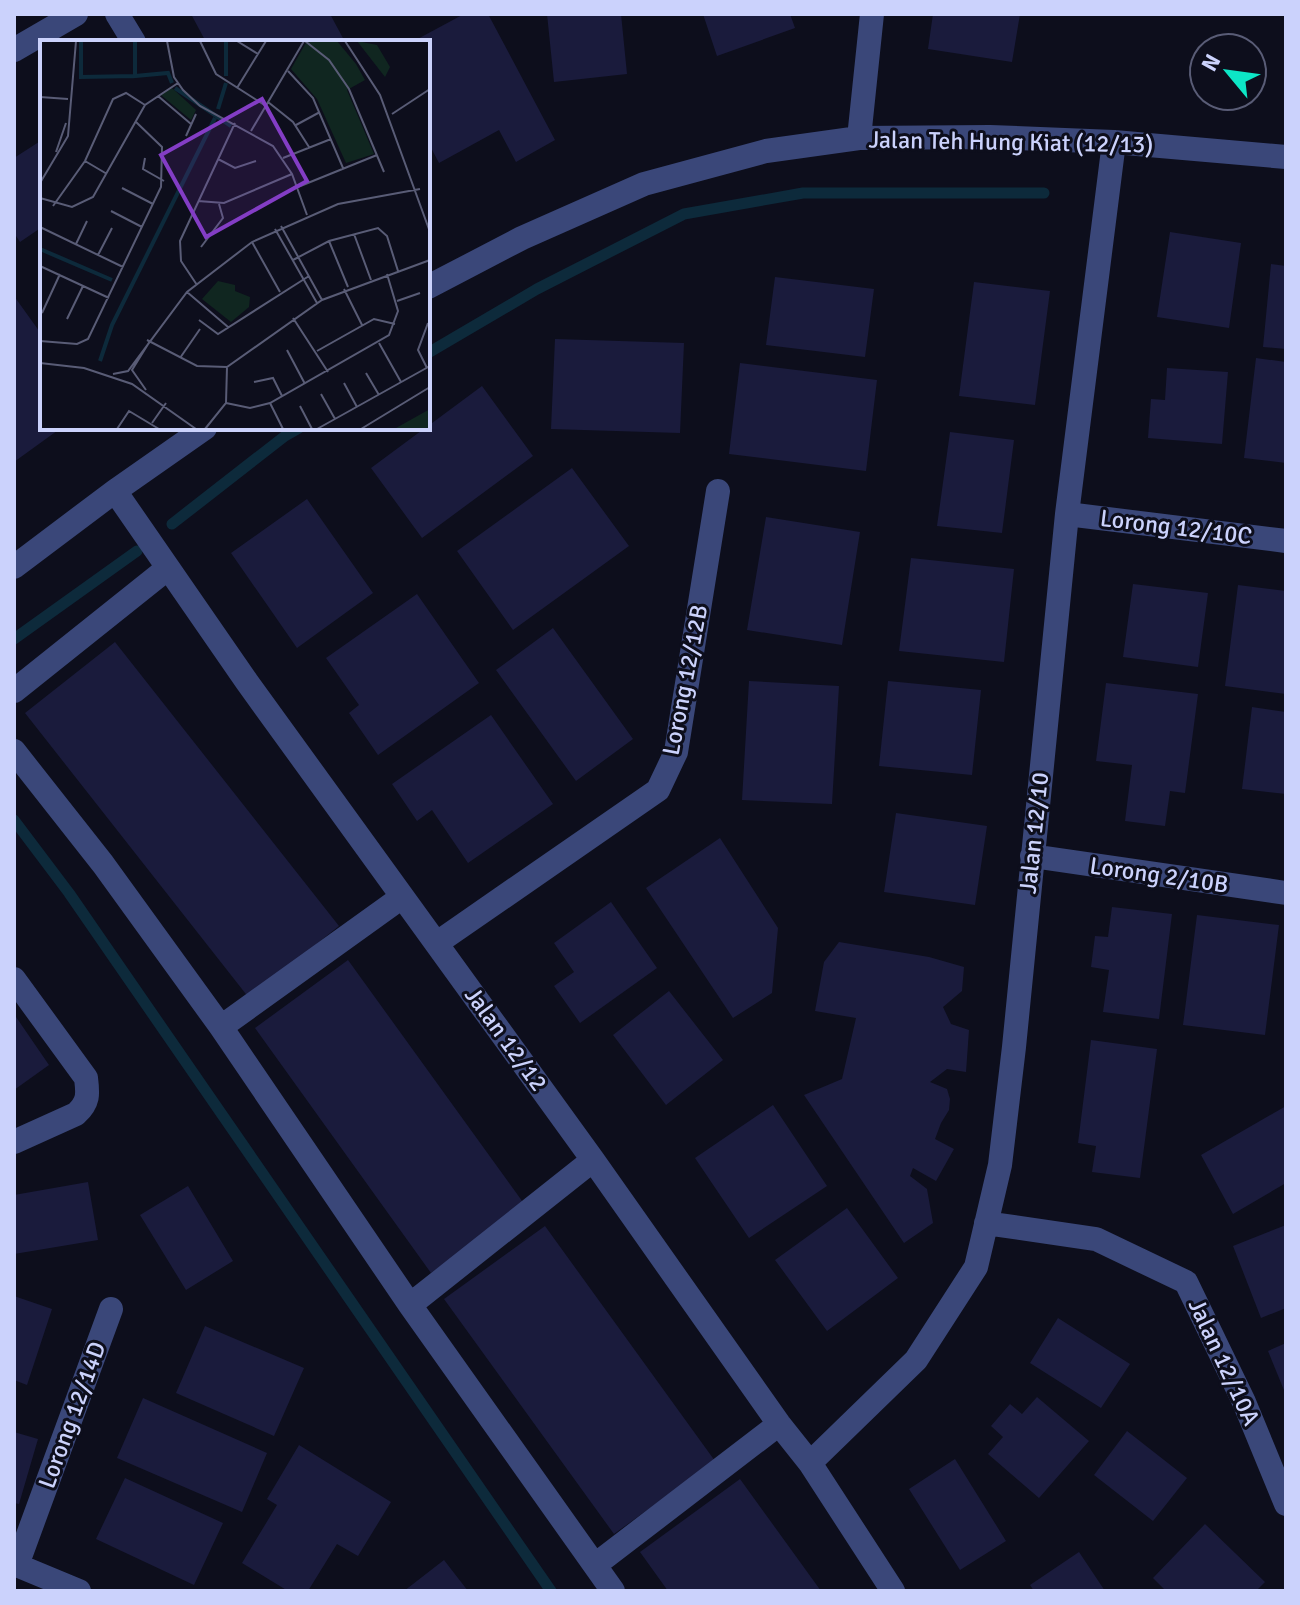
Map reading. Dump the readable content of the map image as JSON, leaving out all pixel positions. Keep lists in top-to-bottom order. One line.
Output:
{"streets":{"street":["Jalan Teh Hung Kiat (12/13)","Lorong 12/10C","Lorong 12/12B","Jalan 12/10","Lorong 2/10B","Jalan 12/12","Jalan 12/10A","Lorong 12/14D"]},"crossings":[["Jalan Teh Hung Kiat (12/13)","Jalan 12/10"],["Lorong 12/10C","Jalan 12/10"],["Lorong 12/12B","Jalan 12/12"],["Jalan 12/10","Lorong 2/10B"],["Jalan 12/10","Jalan 12/12"],["Jalan 12/10","Jalan 12/10A"]],"north":"top left"}
